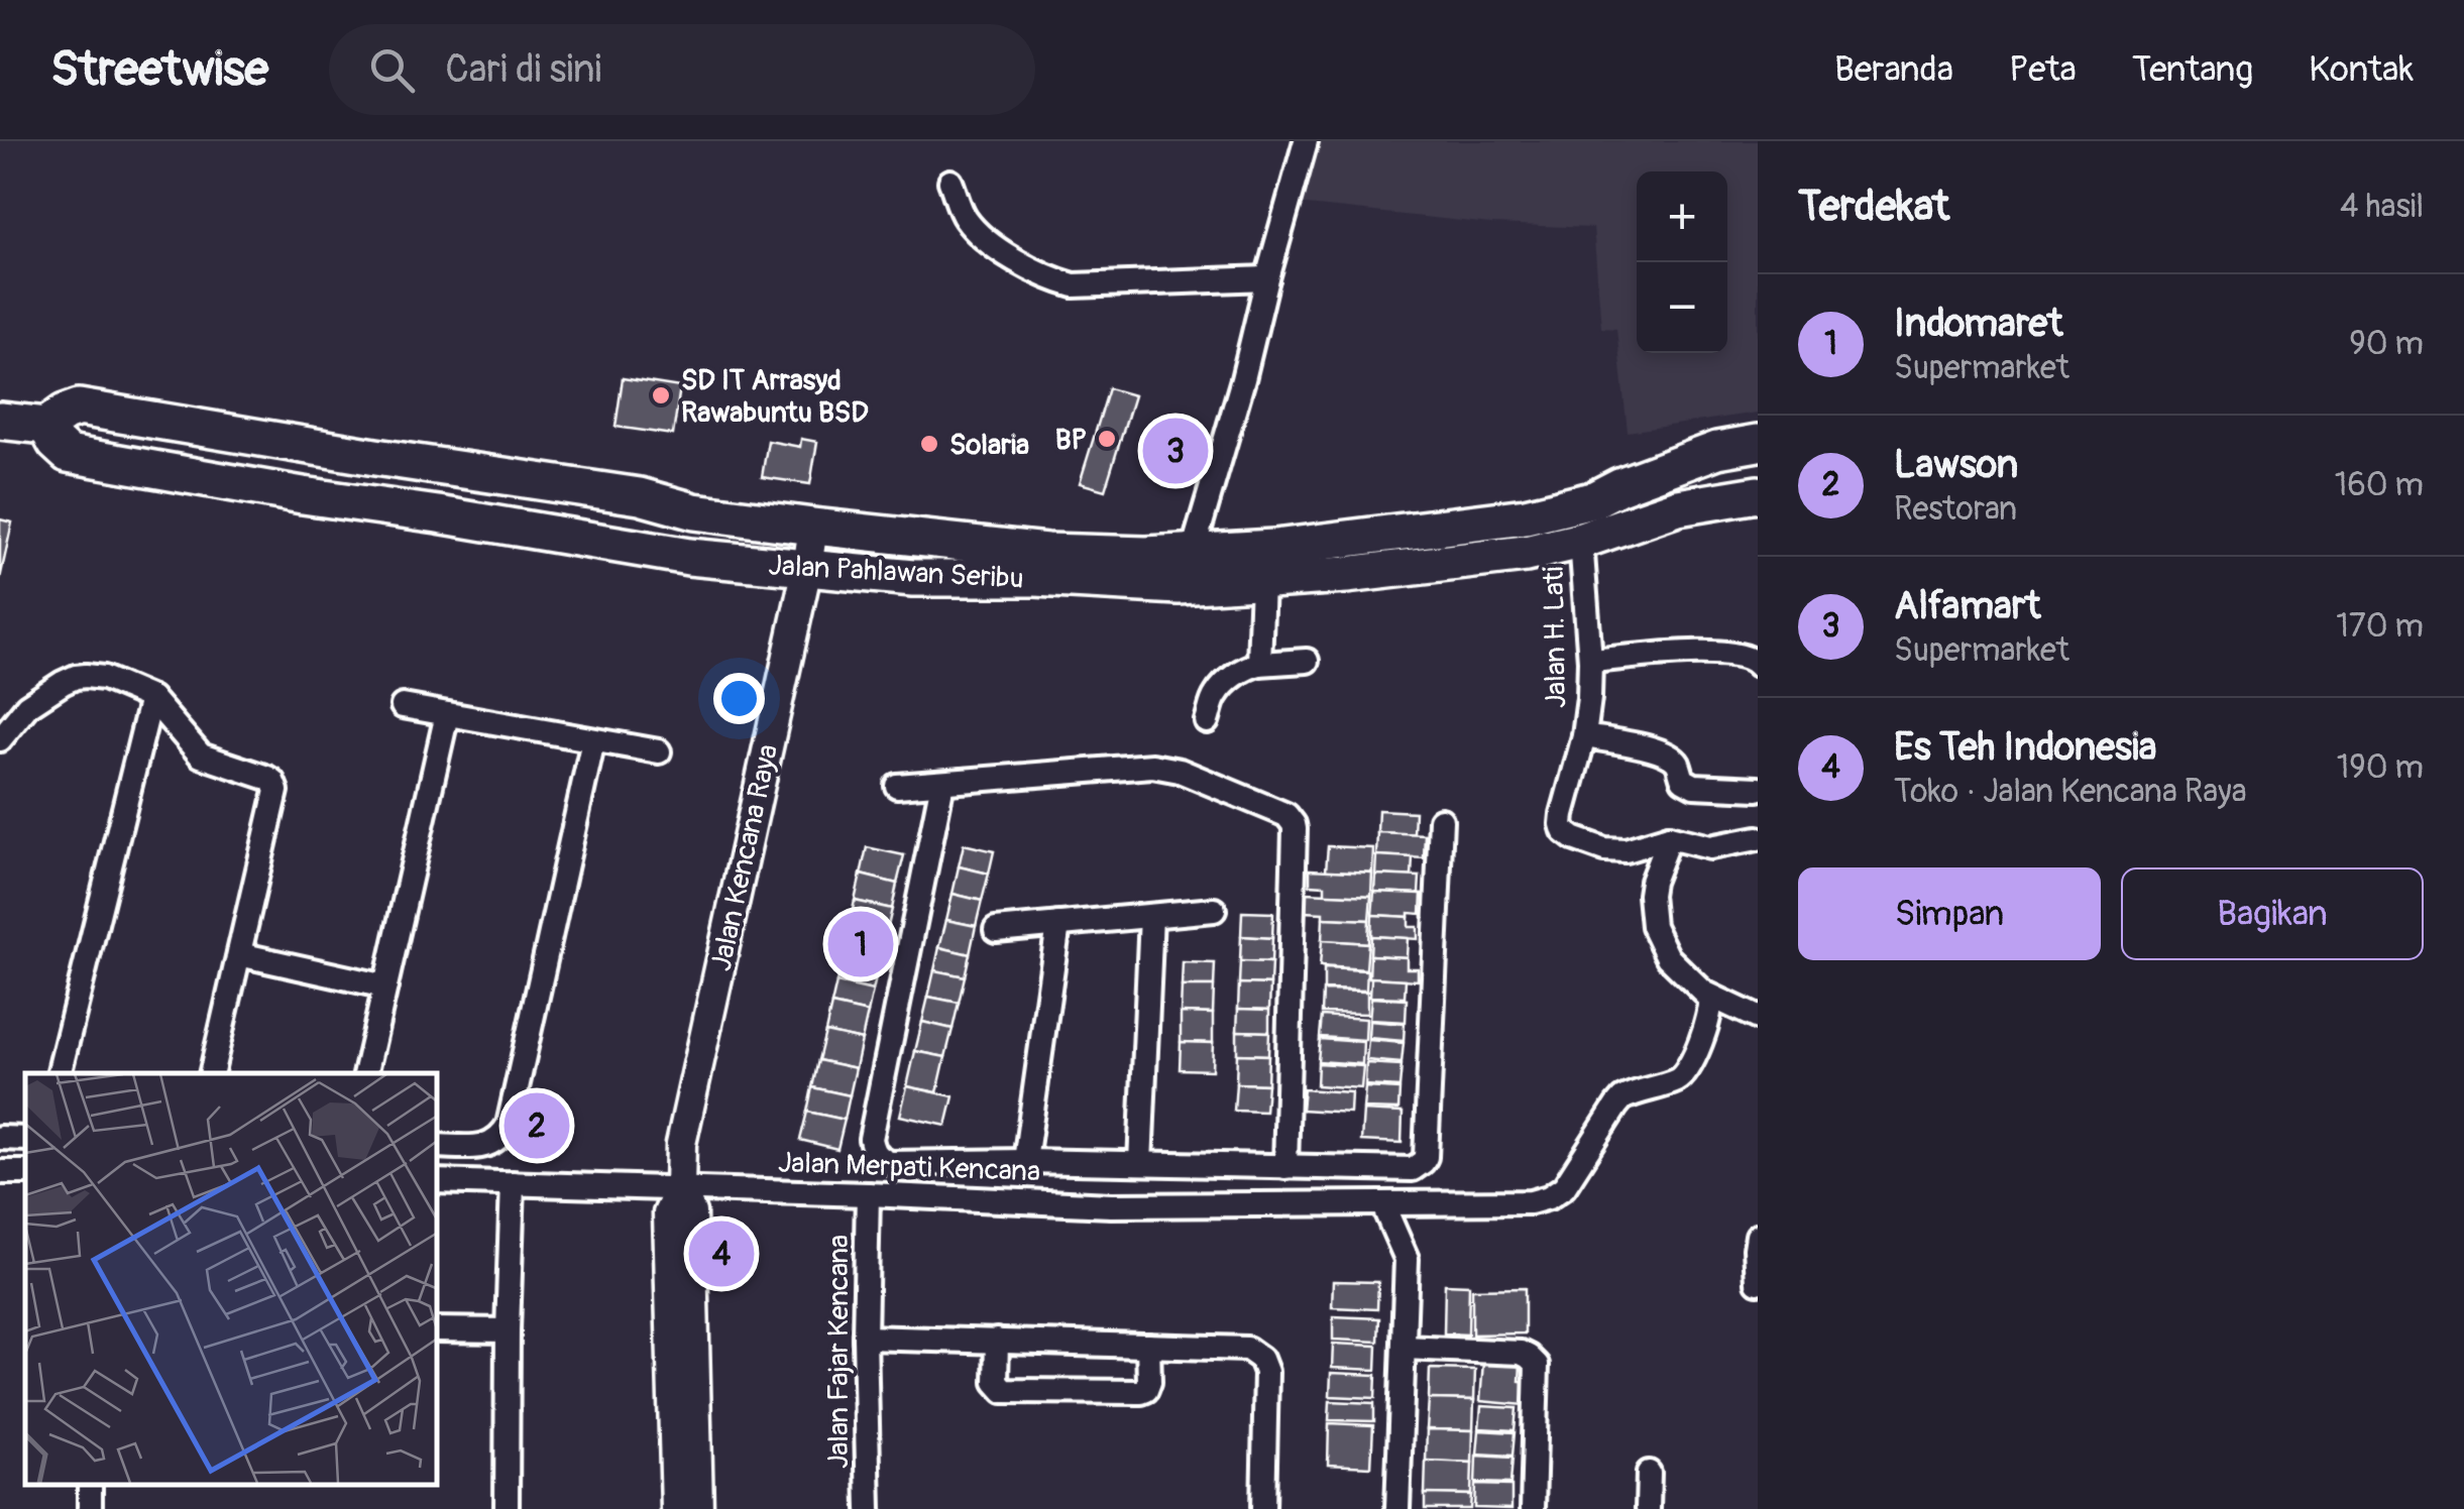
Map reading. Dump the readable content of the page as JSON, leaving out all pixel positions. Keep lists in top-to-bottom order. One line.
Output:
{"streets":{"main road":["Jalan Pahlawan Seribu"],"street":["Jalan H. Lati","Jalan Kencana Raya","Jalan Merpati Kencana","Jalan Fajar Kencana"]},"crossings":[["Jalan Pahlawan Seribu","Jalan H. Lati"],["Jalan Pahlawan Seribu","Jalan Kencana Raya"],["Jalan Kencana Raya","Jalan Merpati Kencana"],["Jalan Merpati Kencana","Jalan Fajar Kencana"]],"places":["SD IT Arrasyd Rawabuntu BSD","BP","Solaria"],"page":{"header":"Streetwise","search":"Cari di sini","nav":["Beranda","Peta","Tentang","Kontak"],"heading":["Terdekat","4 hasil"],"map_buttons":["+","−"],"list":[{"mark":"1","name":"Indomaret","note":"Supermarket","value":"90 m"},{"mark":"2","name":"Lawson","note":"Restoran","value":"160 m"},{"mark":"3","name":"Alfamart","note":"Supermarket","value":"170 m"},{"mark":"4","name":"Es Teh Indonesia","note":"Toko · Jalan Kencana Raya","value":"190 m"}],"pins":["3","1","2","4"],"buttons":["Simpan","Bagikan"]}}
